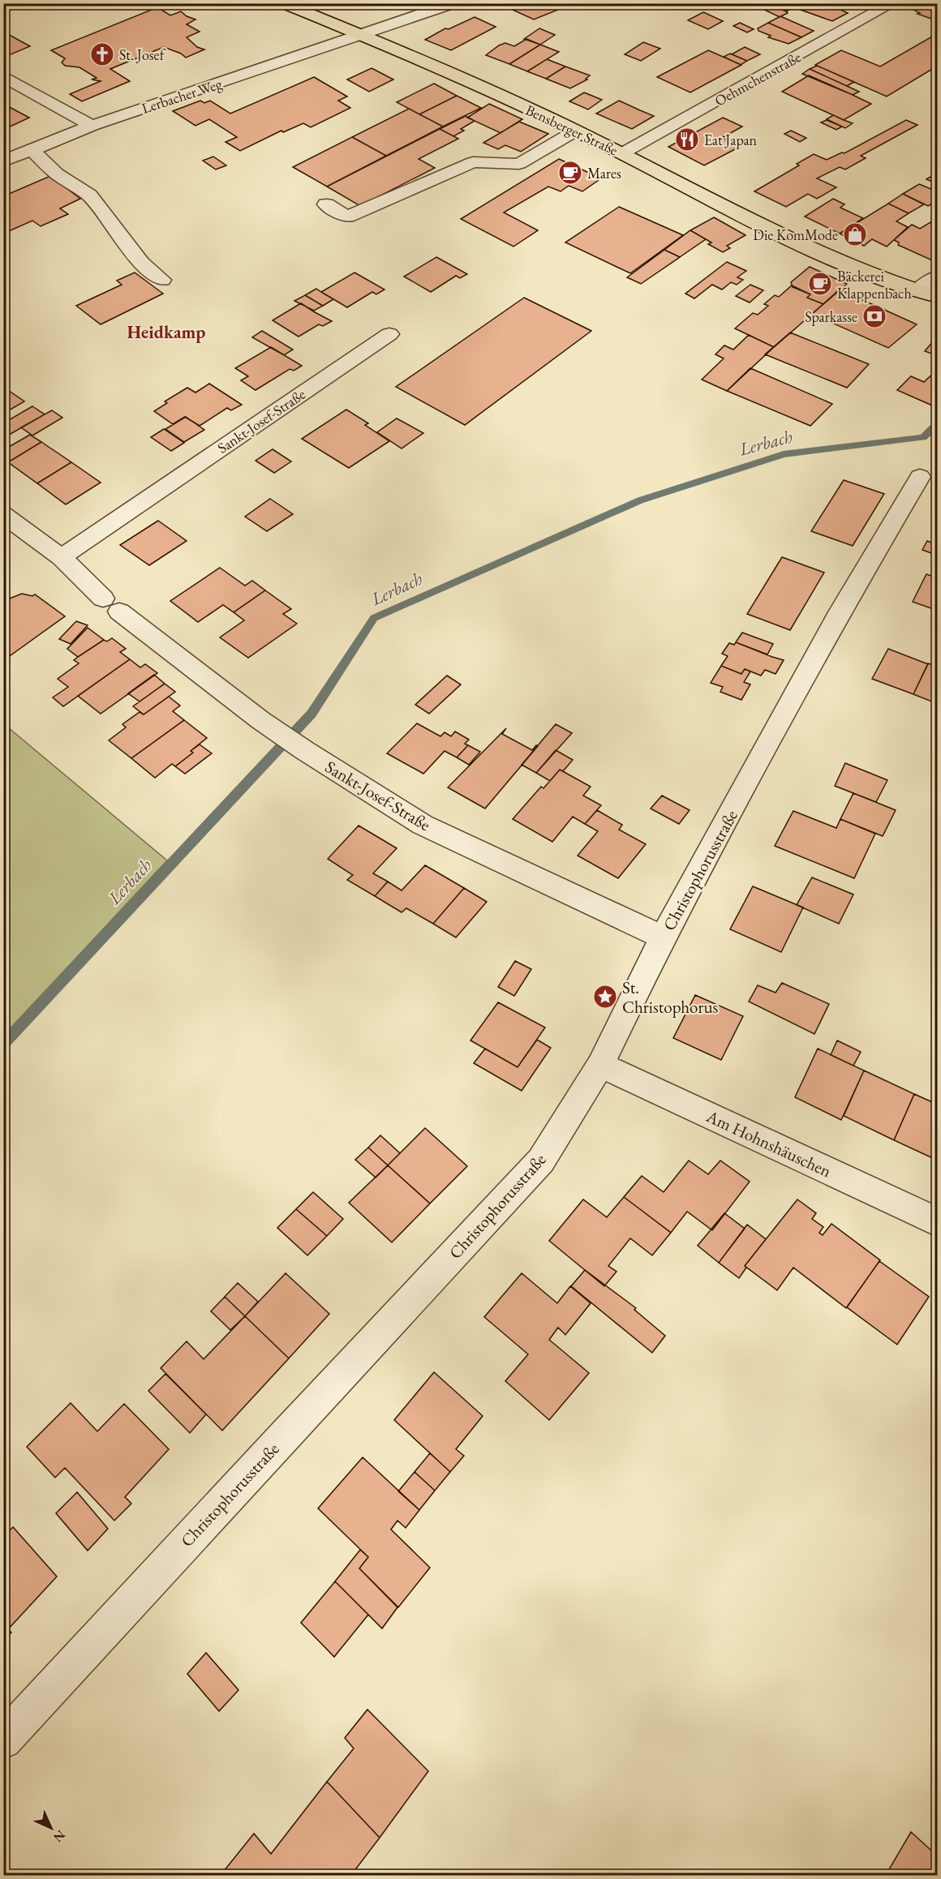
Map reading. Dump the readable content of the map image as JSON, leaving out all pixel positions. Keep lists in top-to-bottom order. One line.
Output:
{"streets":{"main road":["Bensberger Straße"],"street":["Oehmchenstraße","Lerbacher Weg","Sankt-Josef-Straße","Christophorusstraße","Am Hohnshäuschen"]},"crossings":[["Oehmchenstraße","Bensberger Straße"],["Lerbacher Weg","Bensberger Straße"],["Sankt-Josef-Straße","Christophorusstraße"],["Christophorusstraße","Am Hohnshäuschen"]],"districts":["Heidkamp"],"water":["Lerbach"],"places":{"church":["St. Josef"],"restaurant":["Eat Japan"],"cafe":["Mares","Bäckerei Klappenbach"],"shop":["Die KomMode"],"bank":["Sparkasse"],"place":["St. Christophorus"]},"north":"bottom right"}
